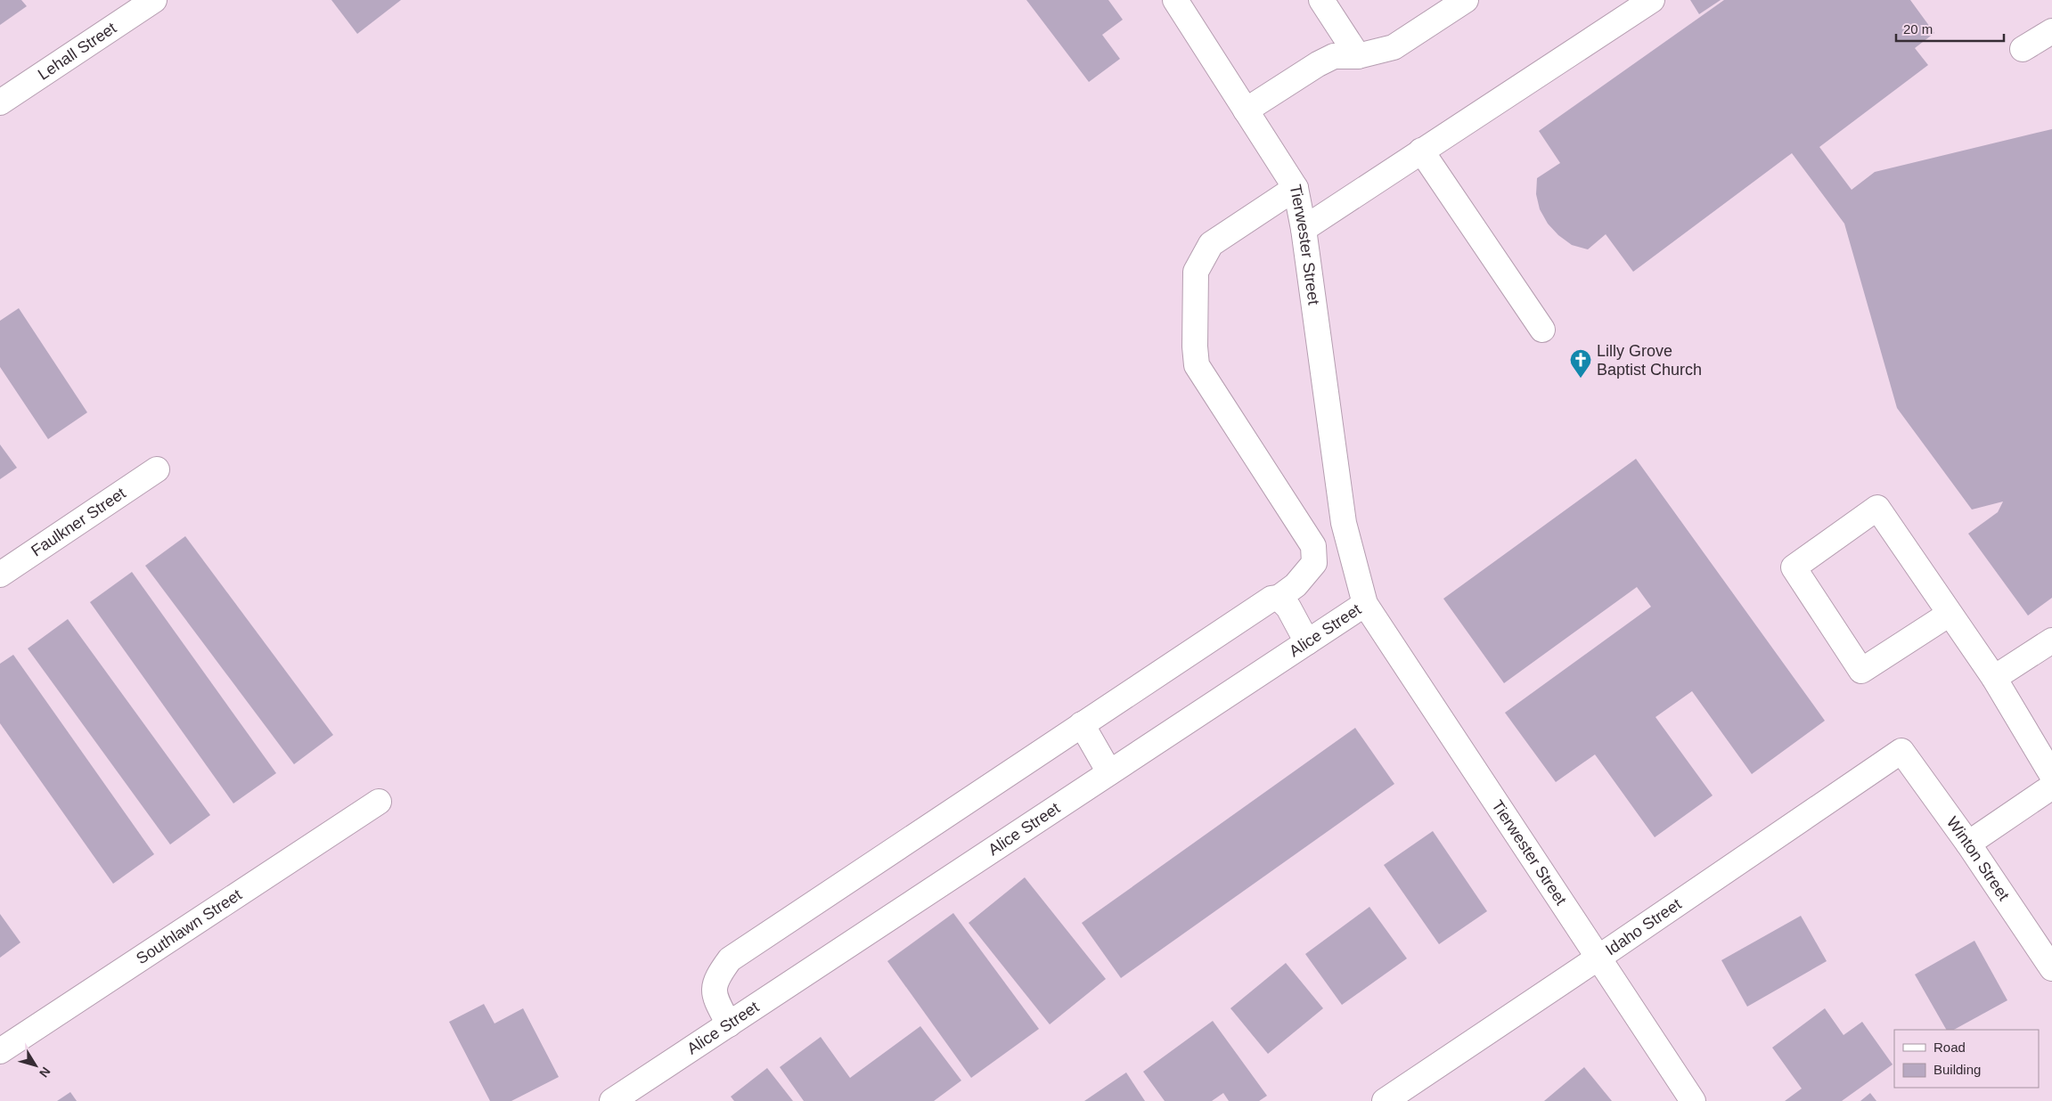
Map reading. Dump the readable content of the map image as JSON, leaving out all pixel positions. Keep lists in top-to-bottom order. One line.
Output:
{"streets":{"street":["Lehall Street","Tierwester Street","Faulkner Street","Alice Street","Winton Street","Southlawn Street","Idaho Street"]},"crossings":[["Tierwester Street","Alice Street"],["Tierwester Street","Idaho Street"],["Winton Street","Idaho Street"]],"places":{"church":["Lilly Grove Baptist Church"]},"legend":["Road","Building"],"scale_bar":"20 m","north":"bottom right"}
